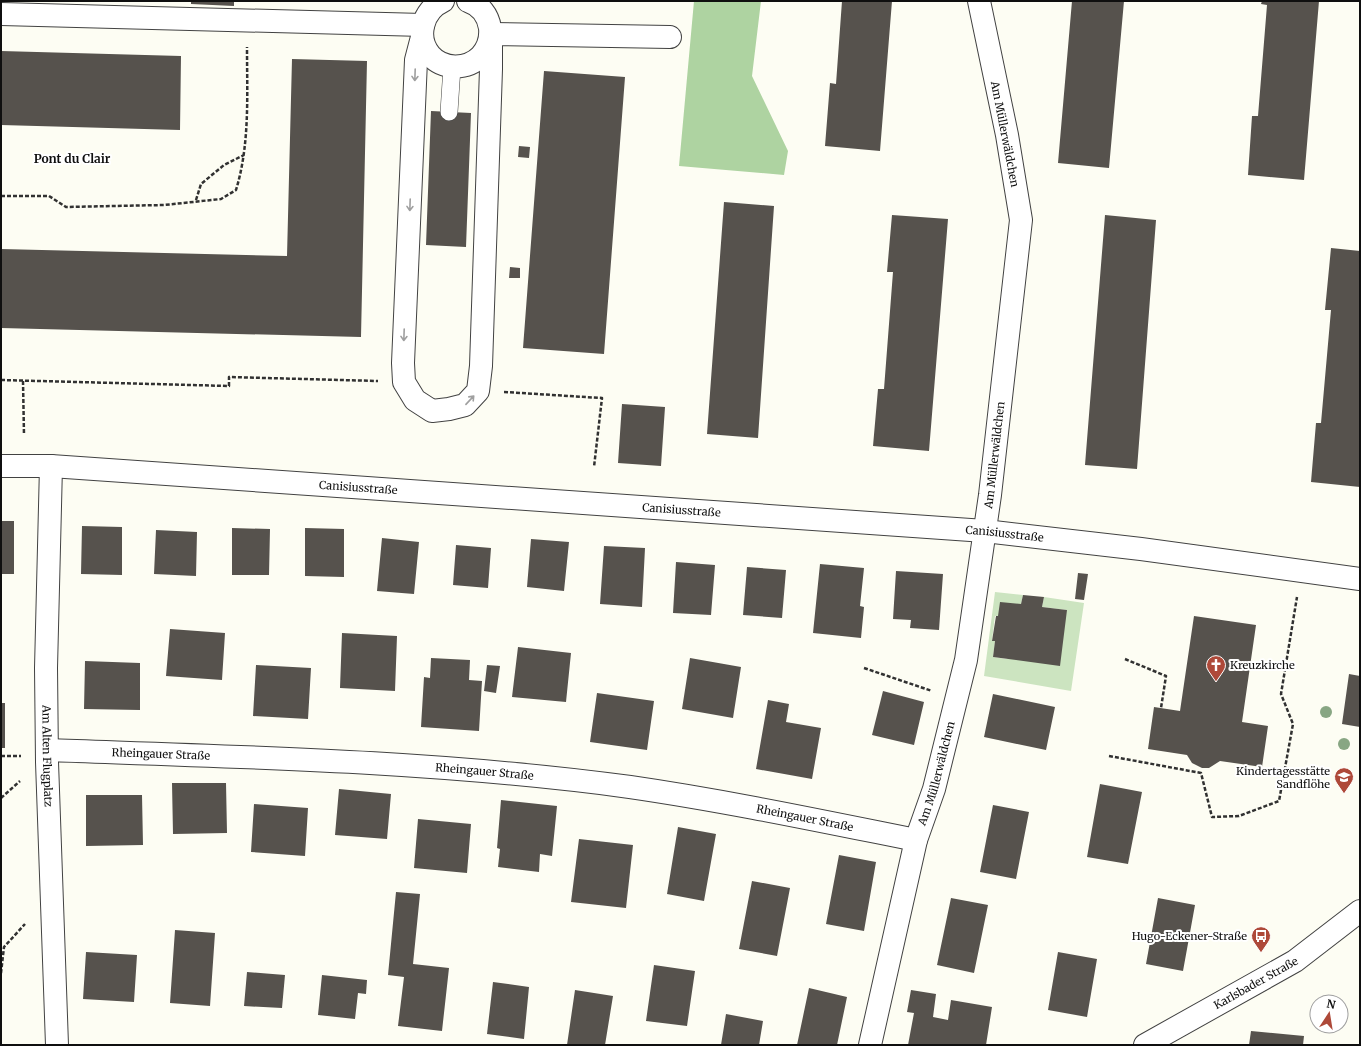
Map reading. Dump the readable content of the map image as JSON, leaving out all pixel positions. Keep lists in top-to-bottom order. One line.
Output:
{"streets":{"street":["Am Müllerwäldchen","Canisiusstraße","Rheingauer Straße","Am Alten Flugplatz","Karlsbader Straße"]},"crossings":[["Am Müllerwäldchen","Canisiusstraße"],["Am Müllerwäldchen","Rheingauer Straße"],["Canisiusstraße","Am Alten Flugplatz"],["Rheingauer Straße","Am Alten Flugplatz"]],"districts":["Pont du Clair"],"places":{"church":["Kreuzkirche"],"school or university":["Kindertagesstätte Sandflöhe"],"bus stop":["Hugo-Eckener-Straße"]},"north":"top"}
